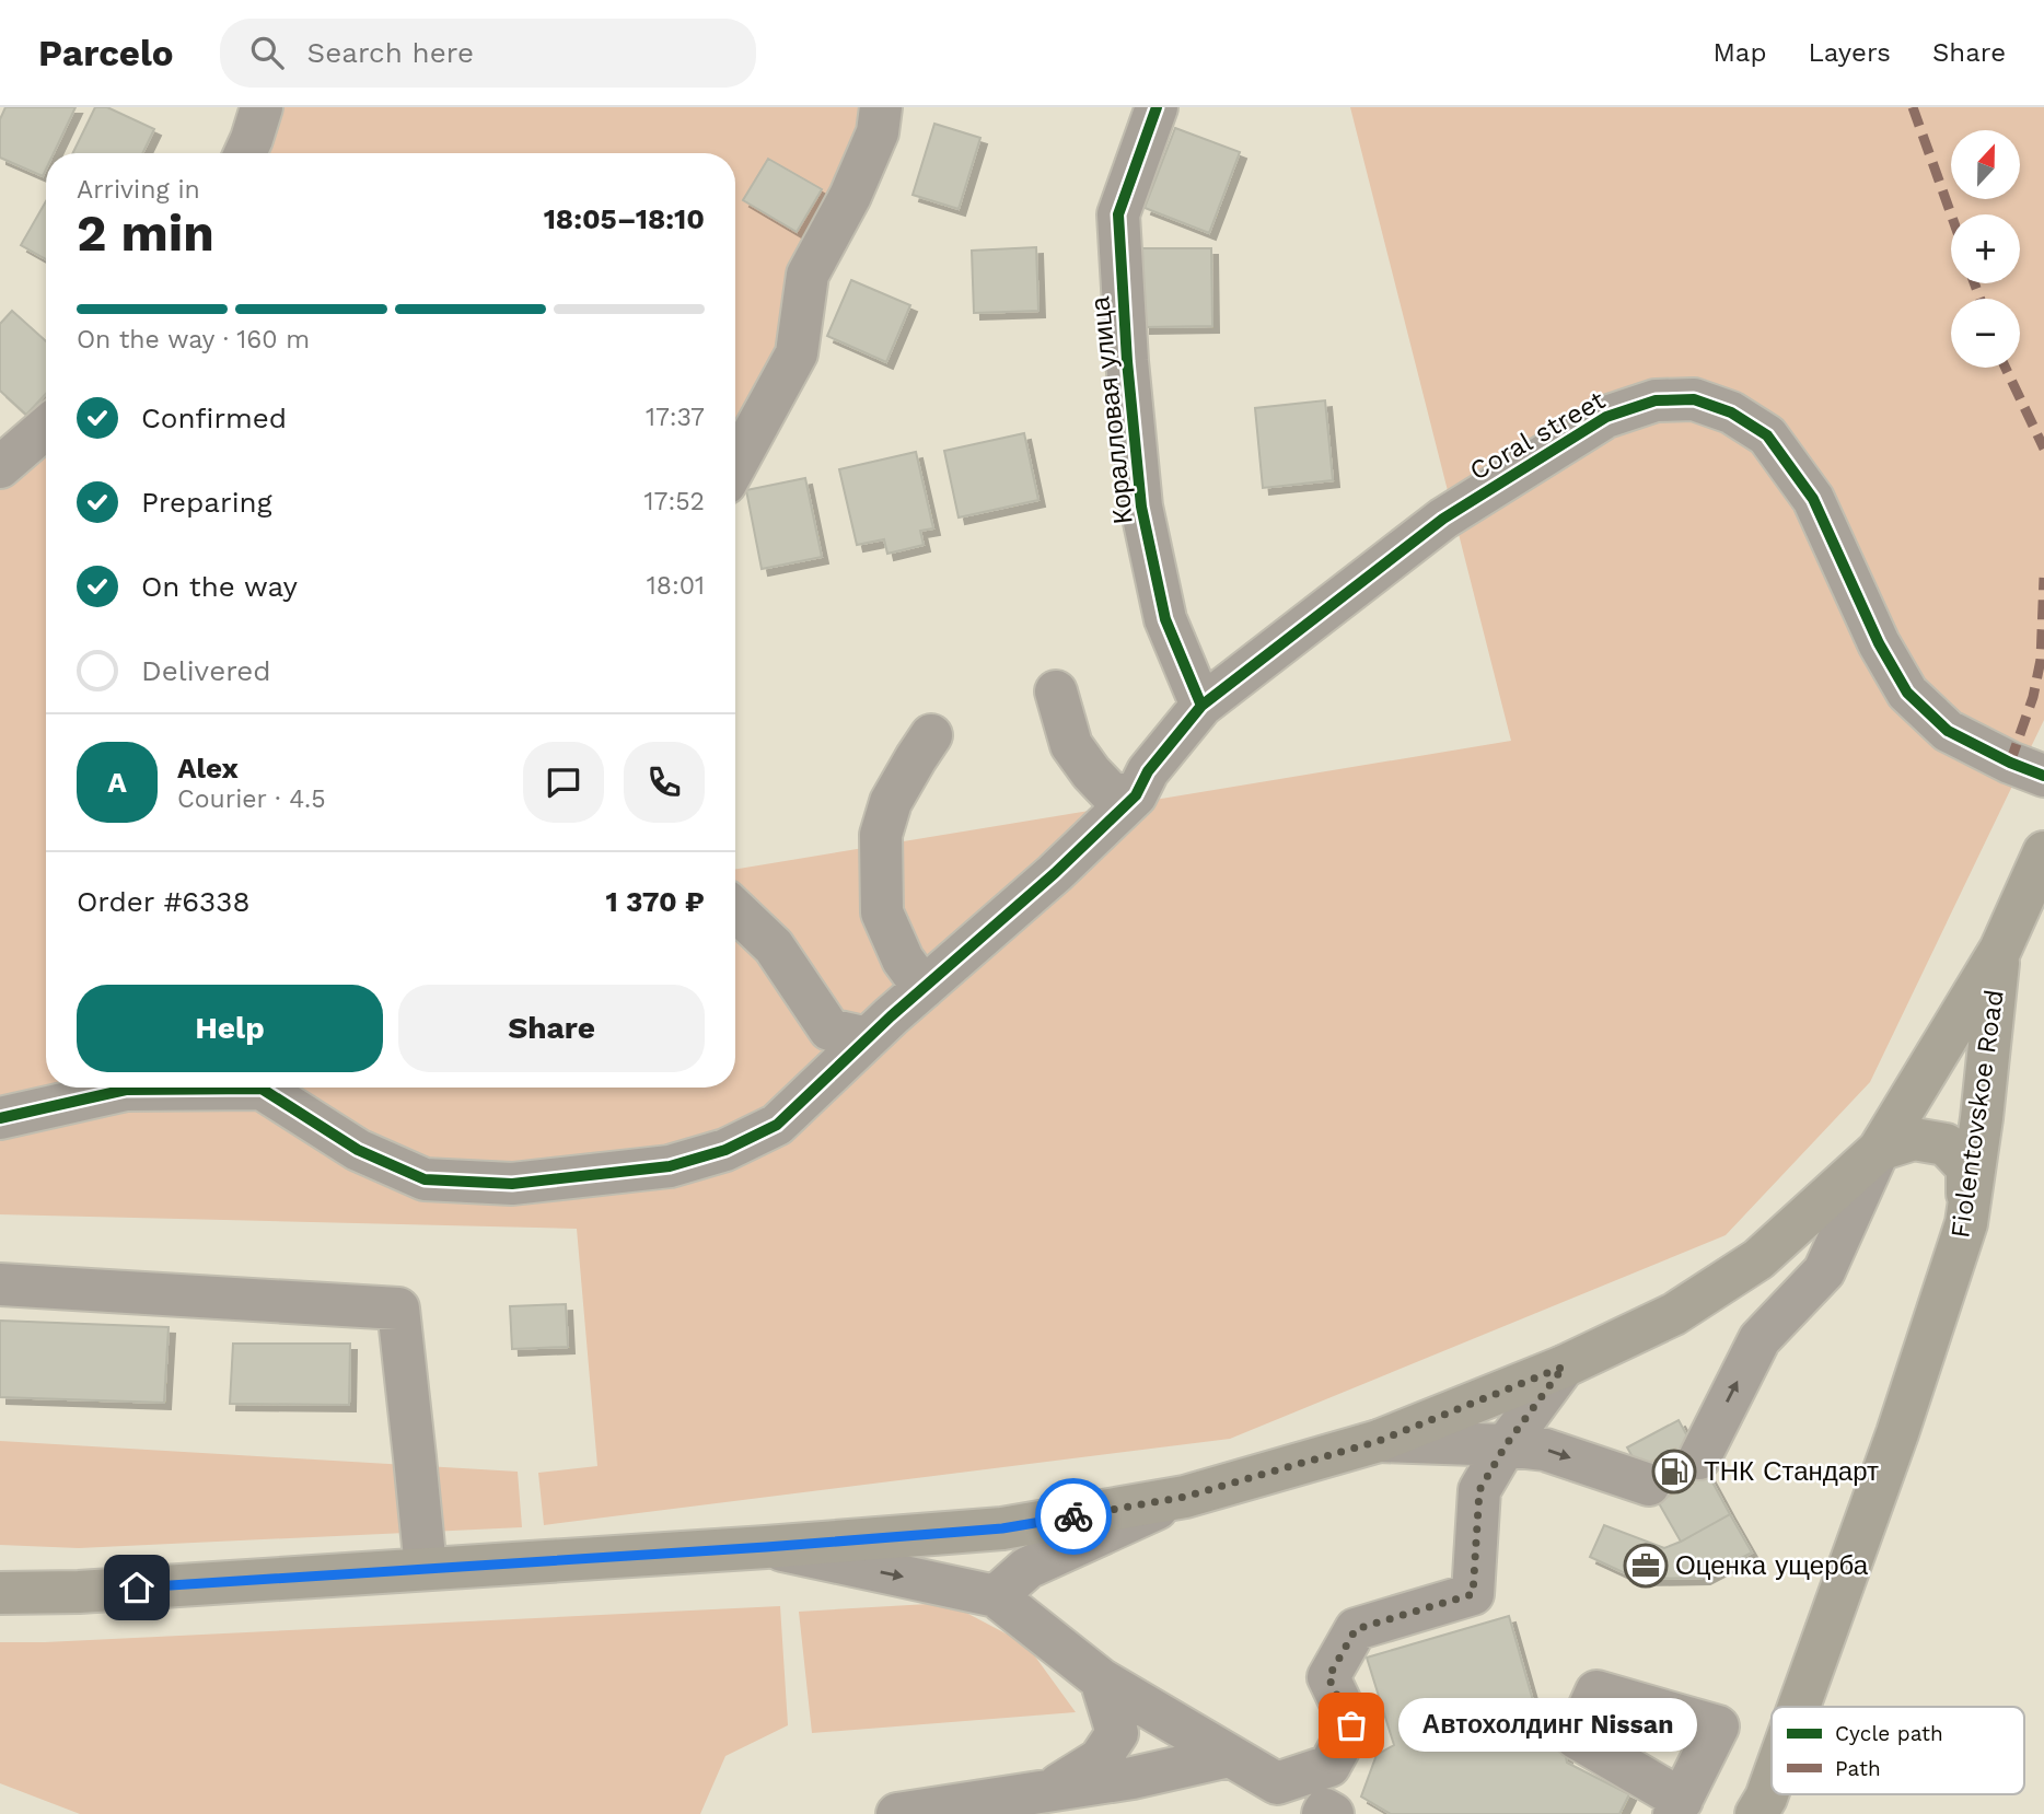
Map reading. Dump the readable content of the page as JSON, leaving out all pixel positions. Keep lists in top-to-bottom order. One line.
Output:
{"streets":{"main road":["Fiolentovskoe Road"],"street":["Коралловая улица","Coral street"]},"crossings":[["Коралловая улица","Coral street"]],"places":{"fuel station":["ТНК Стандарт"],"office":["Оценка ущерба"],"other":["Автохолдинг Nissan"]},"legend":["Cycle path","Path"],"north":"top","page":{"header":"Parcelo","search":"Search here","nav":["Map","Layers","Share"],"map_buttons":["+","−"],"heading":["2 min","Arriving in","18:05–18:10"],"panel":["Alex","Courier · 4.5","Order #6338","1 370 ₽"],"bar":"On the way · 160 m","list":[["Confirmed","17:37"],["Preparing","17:52"],["On the way","18:01"],"Delivered"],"round":"A","buttons":["Help","Share"],"bubble":"Автохолдинг Nissan"}}
